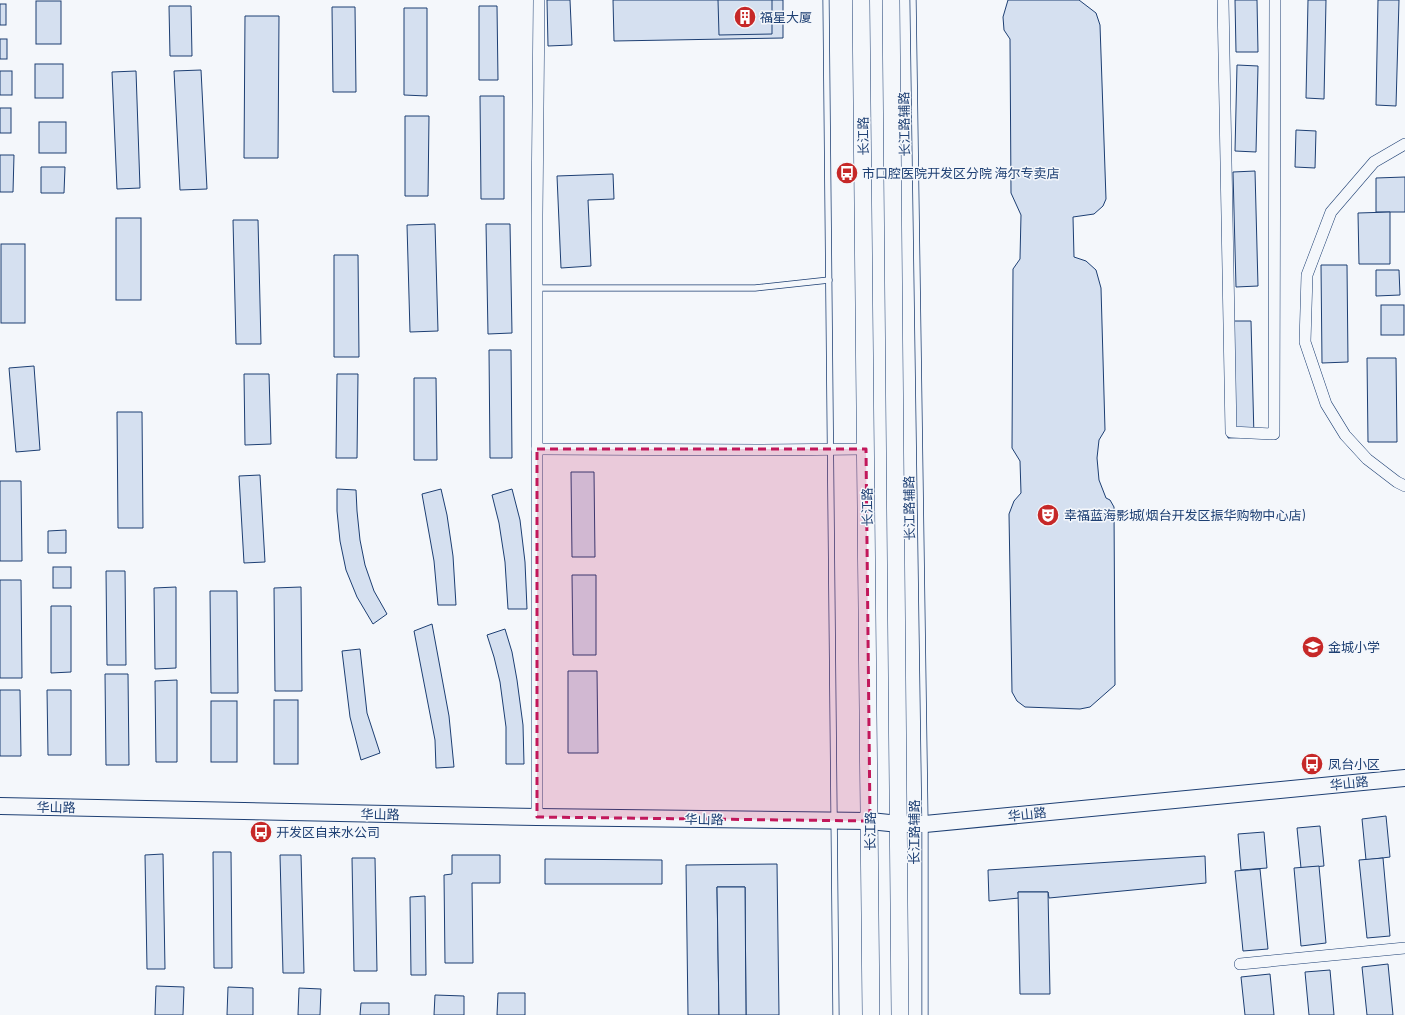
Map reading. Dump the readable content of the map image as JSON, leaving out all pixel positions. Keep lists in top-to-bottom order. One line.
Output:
{"streets":{"main road":["长江路"],"street":["华山路"],"lane":["长江路辅路"]},"crossings":[["长江路辅路","华山路"],["长江路","华山路"]],"places":{"building":["福星大厦"],"bus stop":["市口腔医院开发区分院 海尔专卖店","凤台小区","开发区自来水公司"],"theatre":["幸福蓝海影城(烟台开发区振华购物中心店)"],"school or university":["金城小学"]}}
